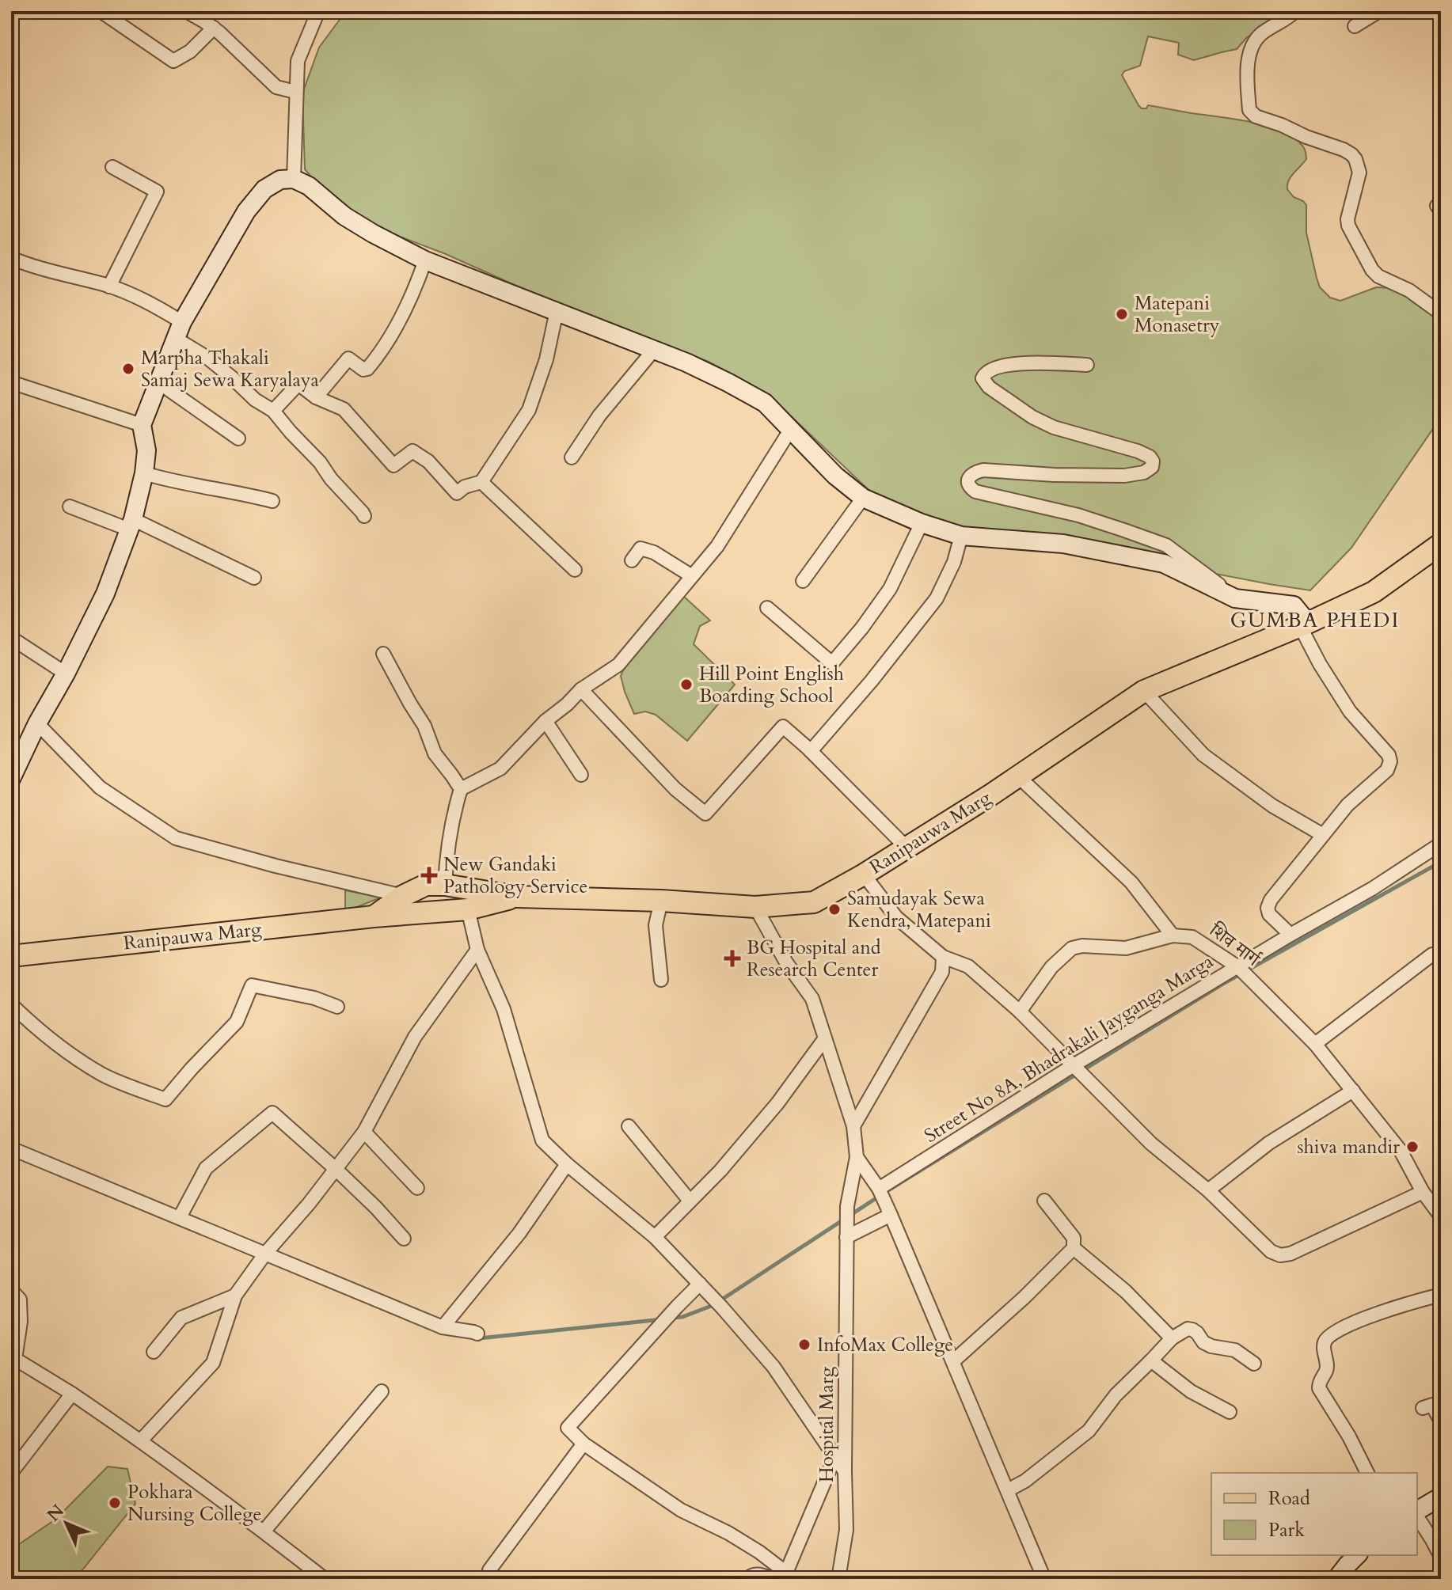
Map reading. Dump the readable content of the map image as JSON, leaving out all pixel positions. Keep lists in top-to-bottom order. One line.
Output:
{"streets":{"main road":["Ranipauwa Marg"],"street":["शिव मार्ग","Street No 8A, Bhadrakali Jayganga Marga","Hospital Marg"]},"crossings":[["शिव मार्ग","Street No 8A, Bhadrakali Jayganga Marga"]],"districts":["GUMBA PHEDI"],"places":{"other":["Matepani Monasetry","Marpha Thakali Samaj Sewa Karyalaya","Hill Point English Boarding School","Samudayak Sewa Kendra, Matepani","shiva mandir","InfoMax College","Pokhara Nursing College"],"health":["New Gandaki Pathology Service","BG Hospital and Research Center"]},"legend":["Road","Park"],"north":"top left"}
